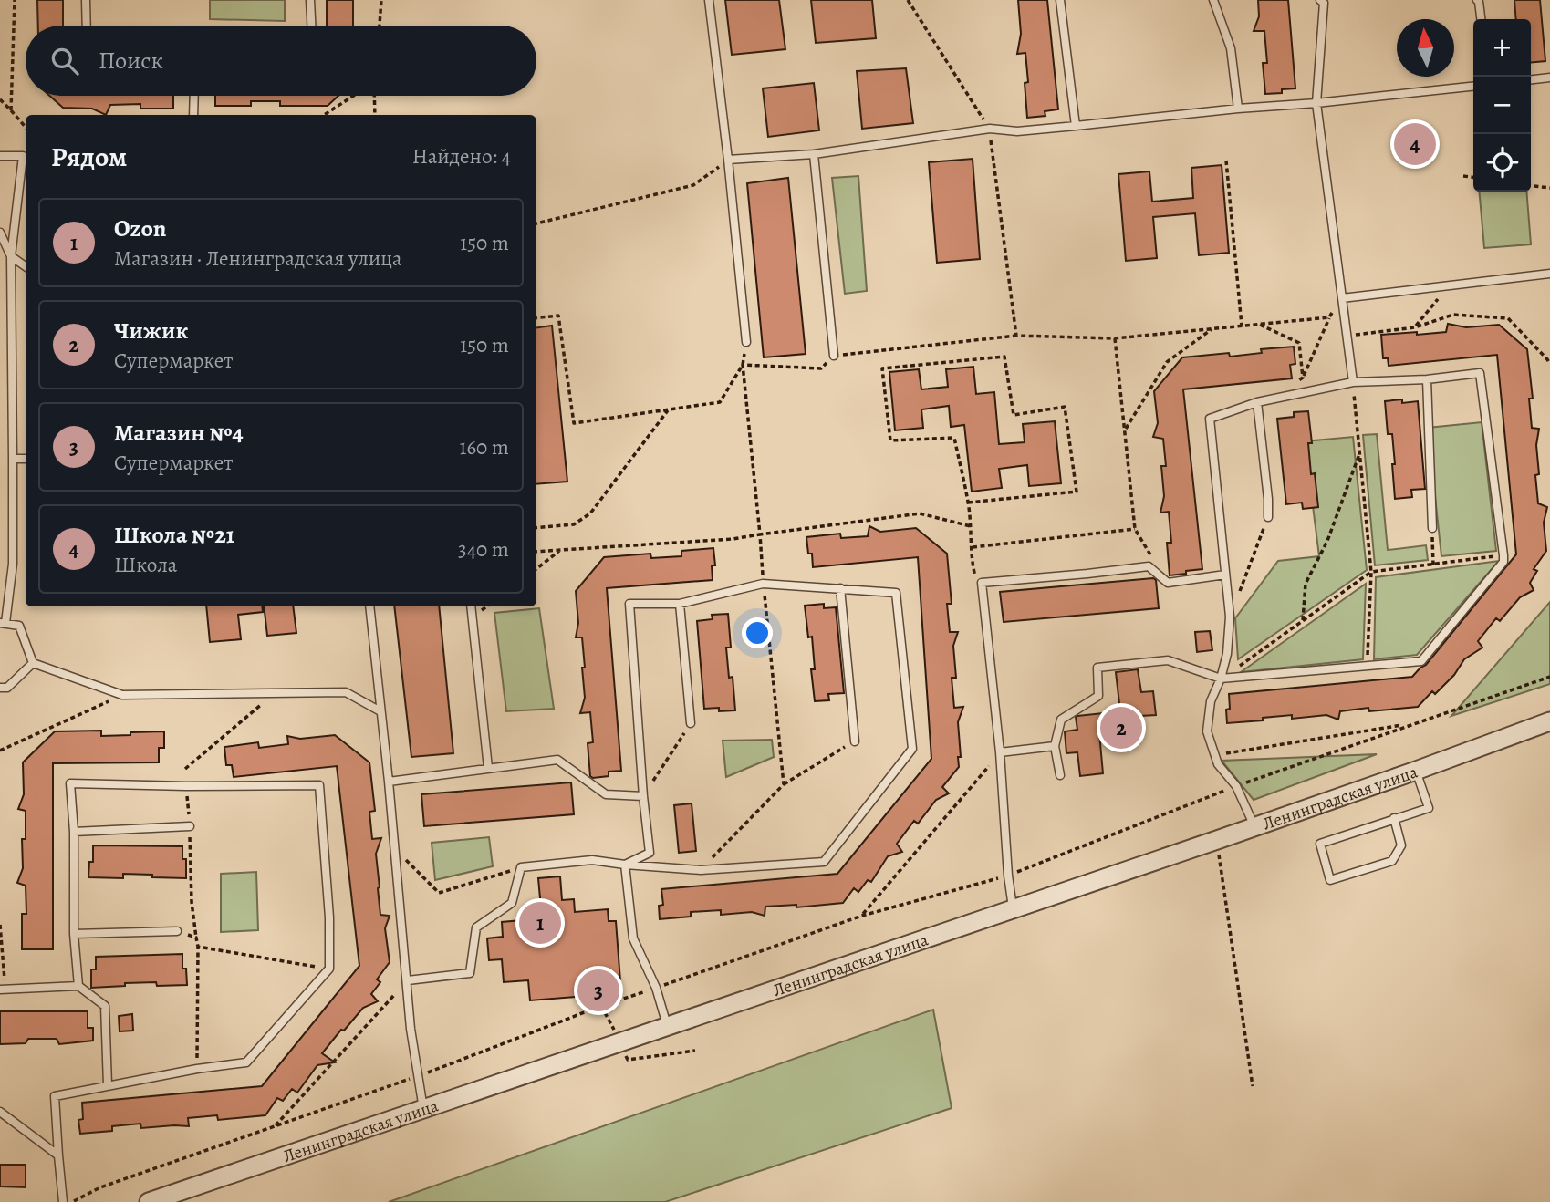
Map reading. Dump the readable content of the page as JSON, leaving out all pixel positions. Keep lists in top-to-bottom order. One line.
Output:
{"streets":{"street":["Ленинградская улица"]},"north":"top","page":{"map_buttons":["+","−"],"search":"Поиск","heading":["Рядом","Найдено: 4"],"pins":["4","2","1","3"],"list":[{"mark":"1","name":"Ozon","note":"Магазин · Ленинградская улица","value":"150 m"},{"mark":"2","name":"Чижик","note":"Супермаркет","value":"150 m"},{"mark":"3","name":"Магазин №4","note":"Супермаркет","value":"160 m"},{"mark":"4","name":"Школа №21","note":"Школа","value":"340 m"}]}}
